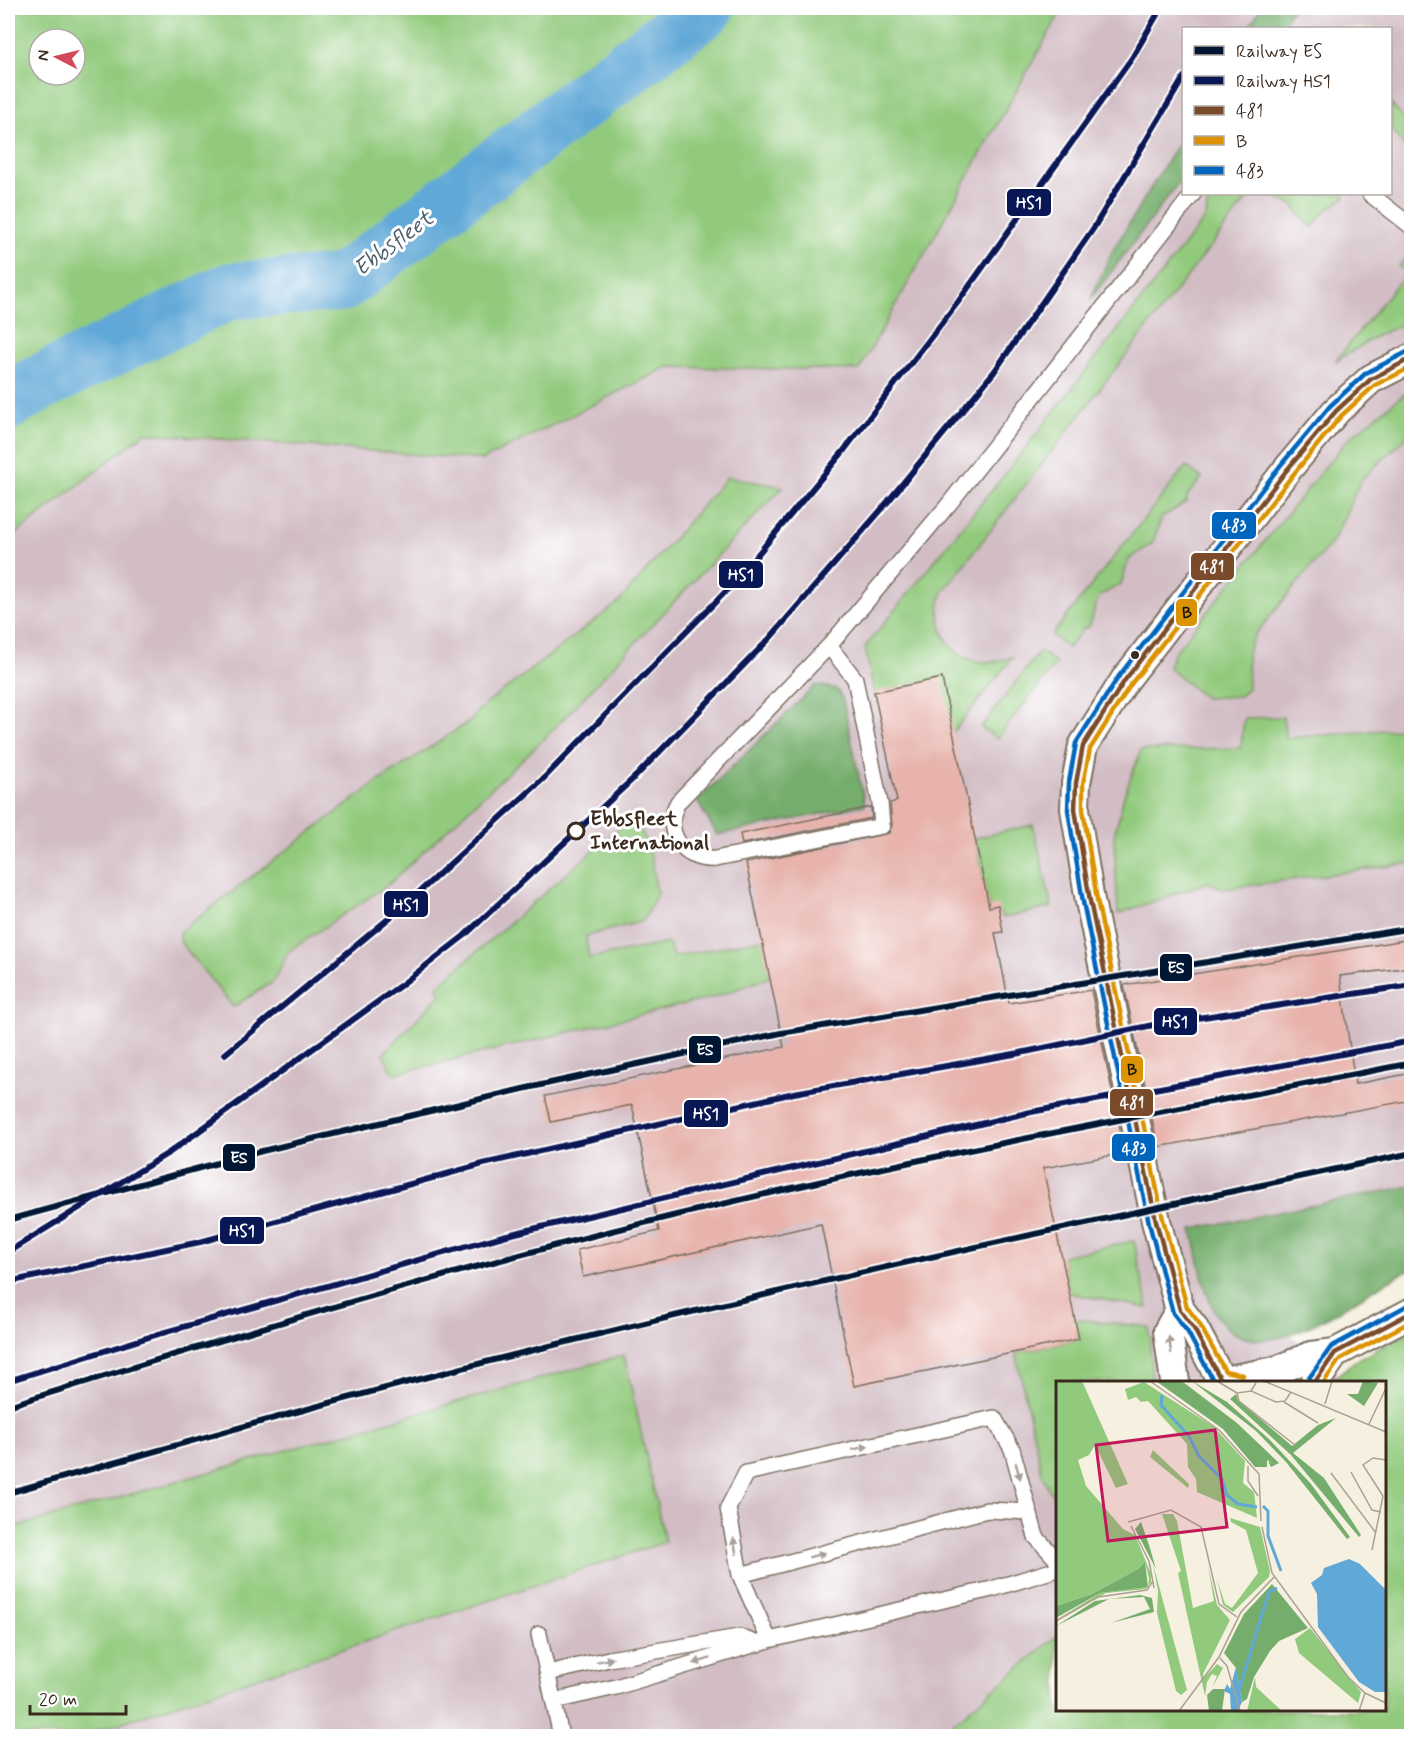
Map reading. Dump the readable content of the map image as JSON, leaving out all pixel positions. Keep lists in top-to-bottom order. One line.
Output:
{"water":["Ebbsfleet"],"places":["Ebbsfleet International"],"lines":["rail line HS1","transit line 483","transit line 481","transit line B","rail line ES"],"legend":["Railway ES","Railway HS1","481","B","483"],"scale_bar":"20 m","north":"left"}
